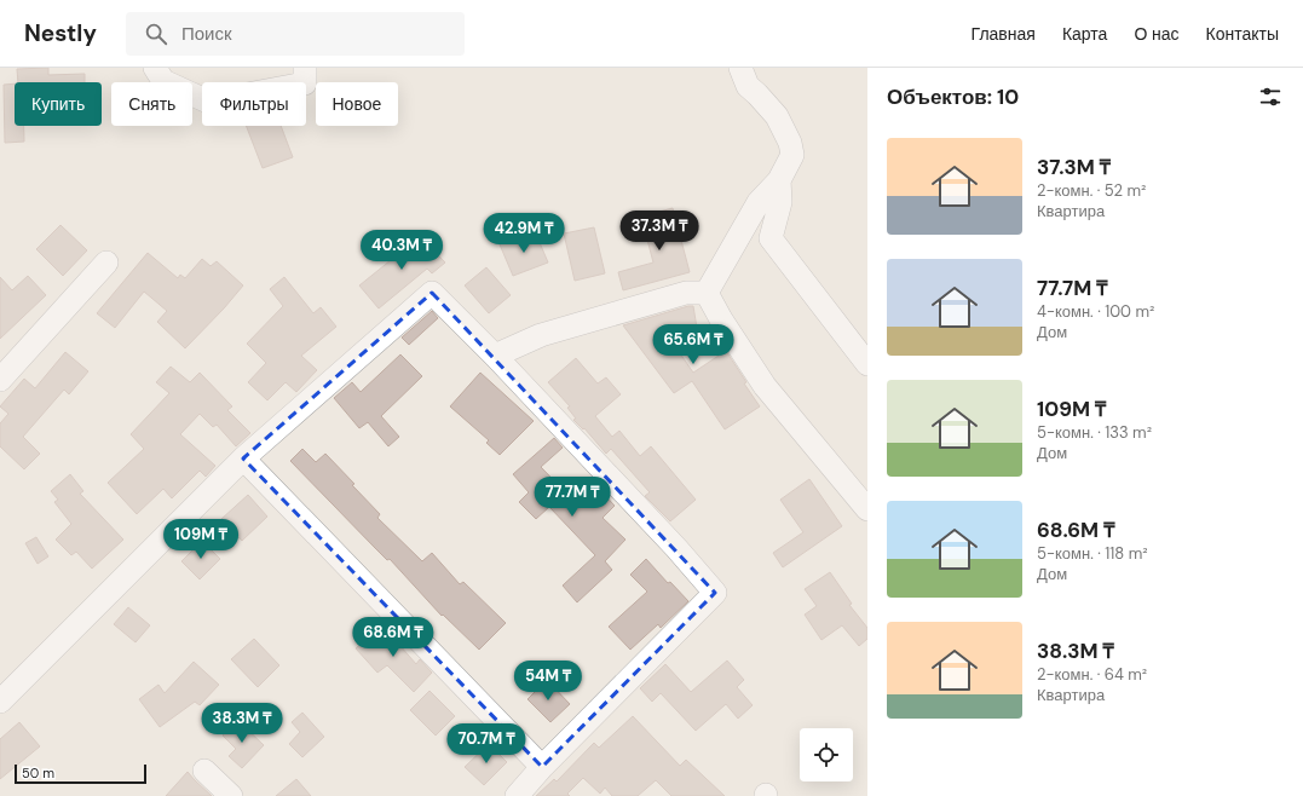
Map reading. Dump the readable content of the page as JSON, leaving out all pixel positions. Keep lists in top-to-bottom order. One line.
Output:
{"scale_bar":"50 m","page":{"header":"Nestly","search":"Поиск","nav":["Главная","Карта","О нас","Контакты"],"heading":"Объектов: 10","chip":["Купить","Снять","Фильтры","Новое"],"list":[{"name":"37.3M ₸","note":"2-комн. · 52 m² · Квартира"},{"name":"77.7M ₸","note":"4-комн. · 100 m² · Дом"},{"name":"109M ₸","note":"5-комн. · 133 m² · Дом"},{"name":"68.6M ₸","note":"5-комн. · 118 m² · Дом"},{"name":"38.3M ₸","note":"2-комн. · 64 m² · Квартира"}],"price":["37.3M ₸","42.9M ₸","40.3M ₸","65.6M ₸","77.7M ₸","109M ₸","68.6M ₸","54M ₸","38.3M ₸","70.7M ₸"],"scale":"50 m"}}
